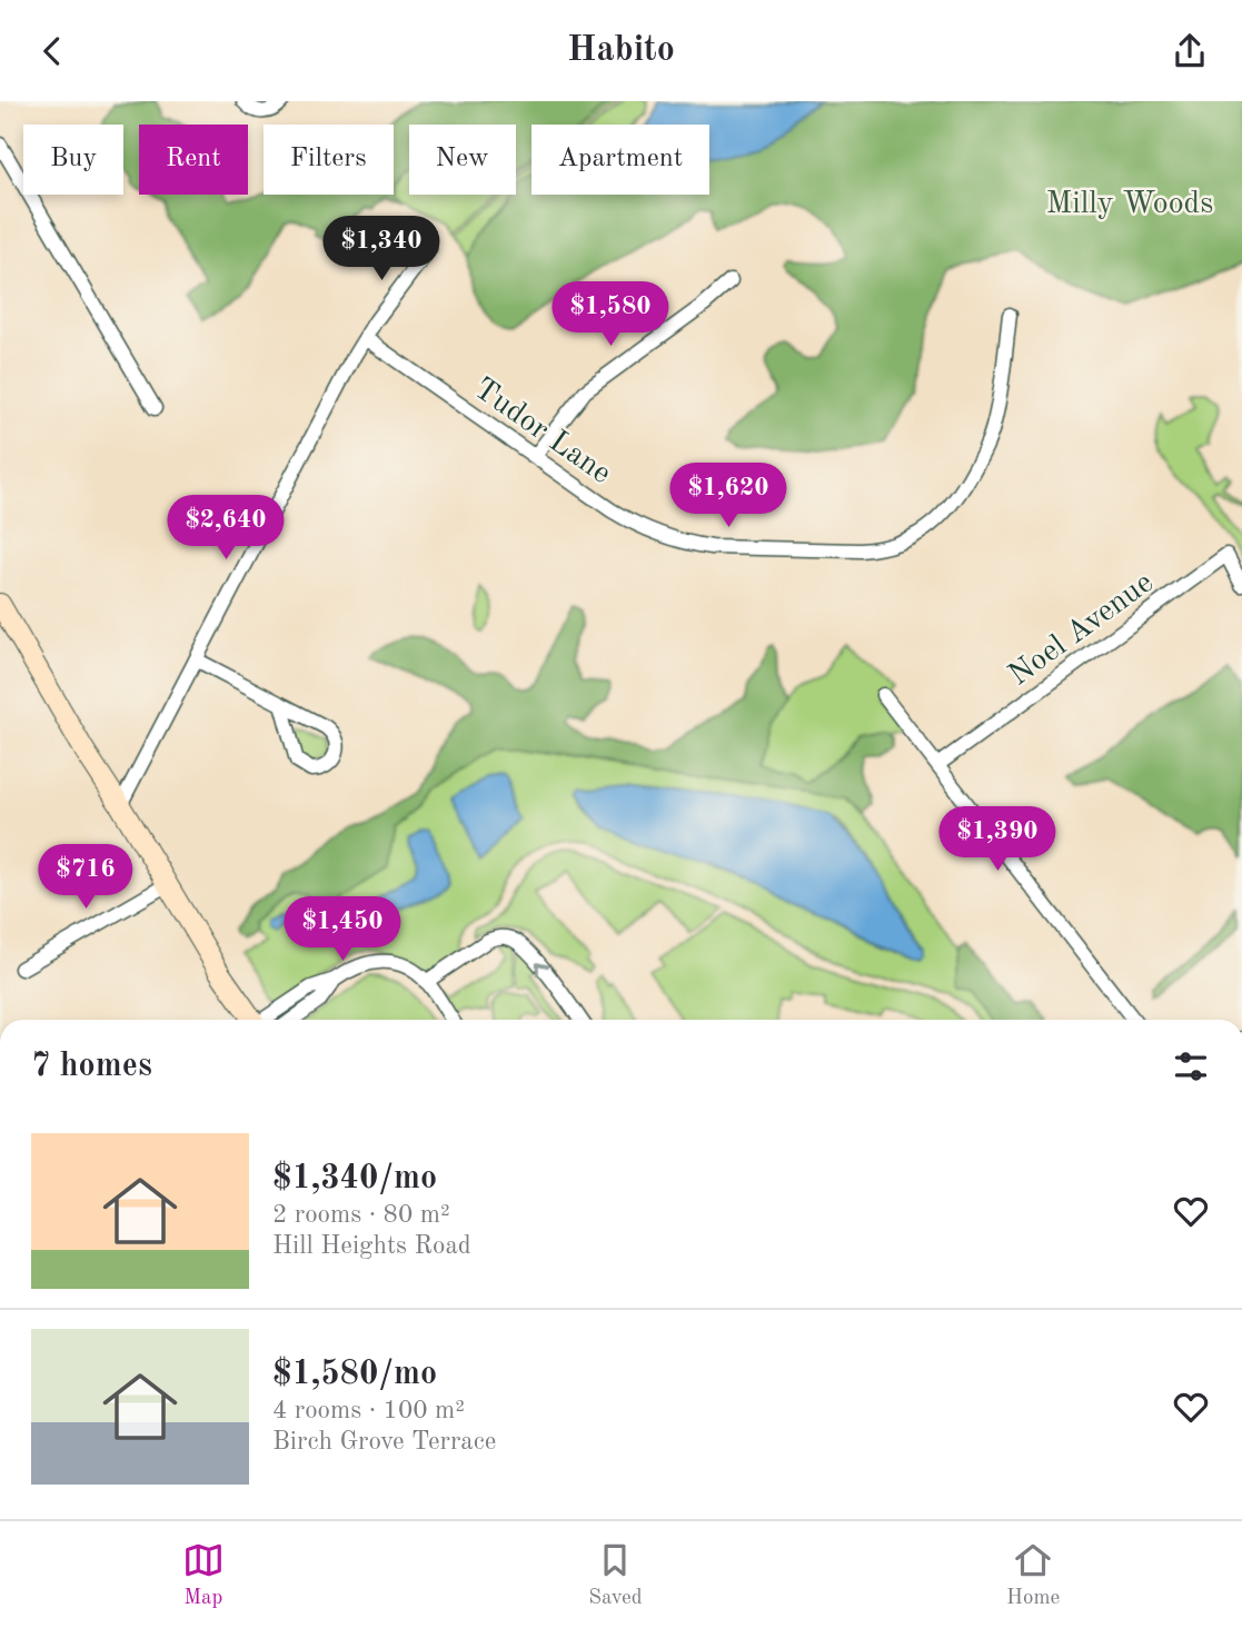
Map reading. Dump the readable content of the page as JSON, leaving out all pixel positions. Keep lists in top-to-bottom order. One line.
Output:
{"streets":{"street":["Tudor Lane","Noel Avenue"]},"parks":["Milly Woods"],"page":{"header":"Habito","chip":["Buy","Rent","Filters","New","Apartment"],"price":["$1,340","$1,580","$1,620","$2,640","$1,390","$716","$1,450"],"heading":"7 homes","list":[{"name":"$1,340/mo","note":"2 rooms · 80 m² · Hill Heights Road"},{"name":"$1,580/mo","note":"4 rooms · 100 m² · Birch Grove Terrace"}],"tabs":["Map","Saved","Home"]}}
